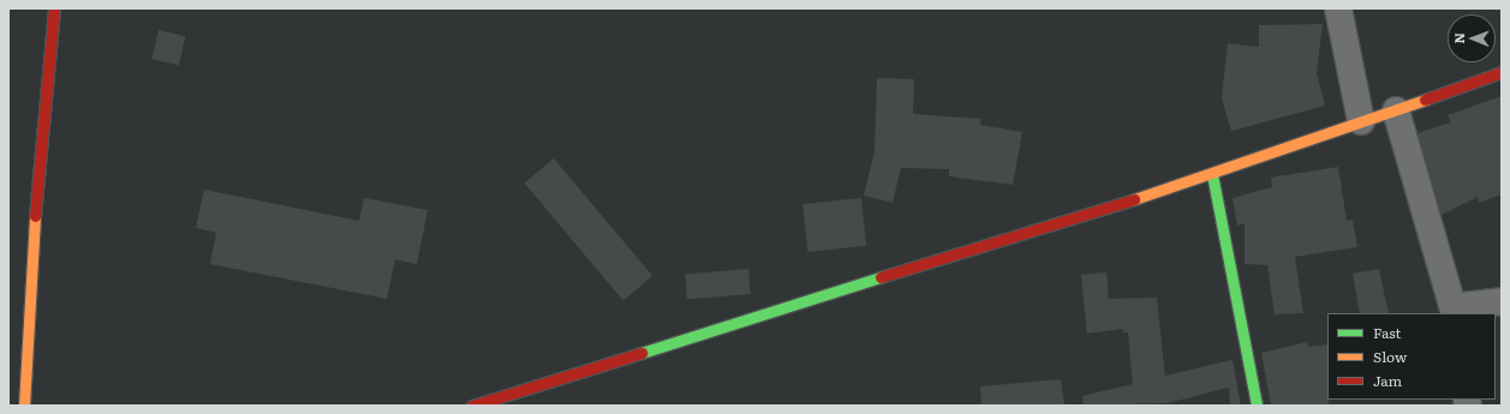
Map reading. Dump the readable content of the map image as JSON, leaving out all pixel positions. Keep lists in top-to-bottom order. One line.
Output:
{"legend":["Fast","Slow","Jam"],"north":"left"}
